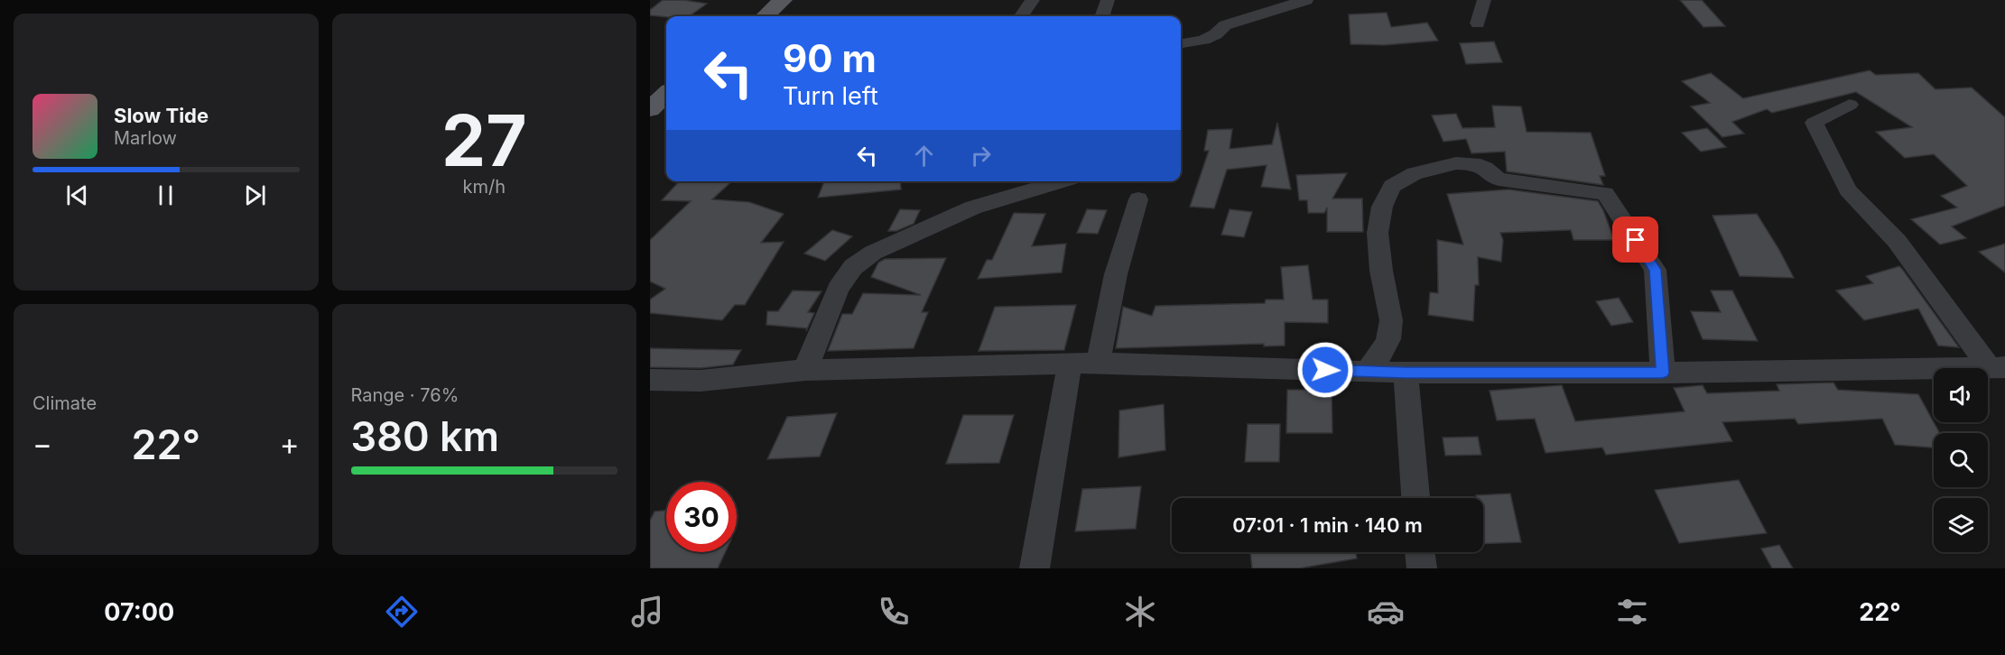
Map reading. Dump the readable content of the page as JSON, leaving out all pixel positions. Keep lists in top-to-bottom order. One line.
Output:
{"page":{"tile":[["27","km/h"],"Climate",["Range · 76%","380 km"]],"turn":["90 m","Turn left"],"song":["Slow Tide","Marlow"],"heat":["−","22°","+"],"limit":"30","trip":"07:01 · 1 min · 140 m","tabs":["07:00","22°"]}}
